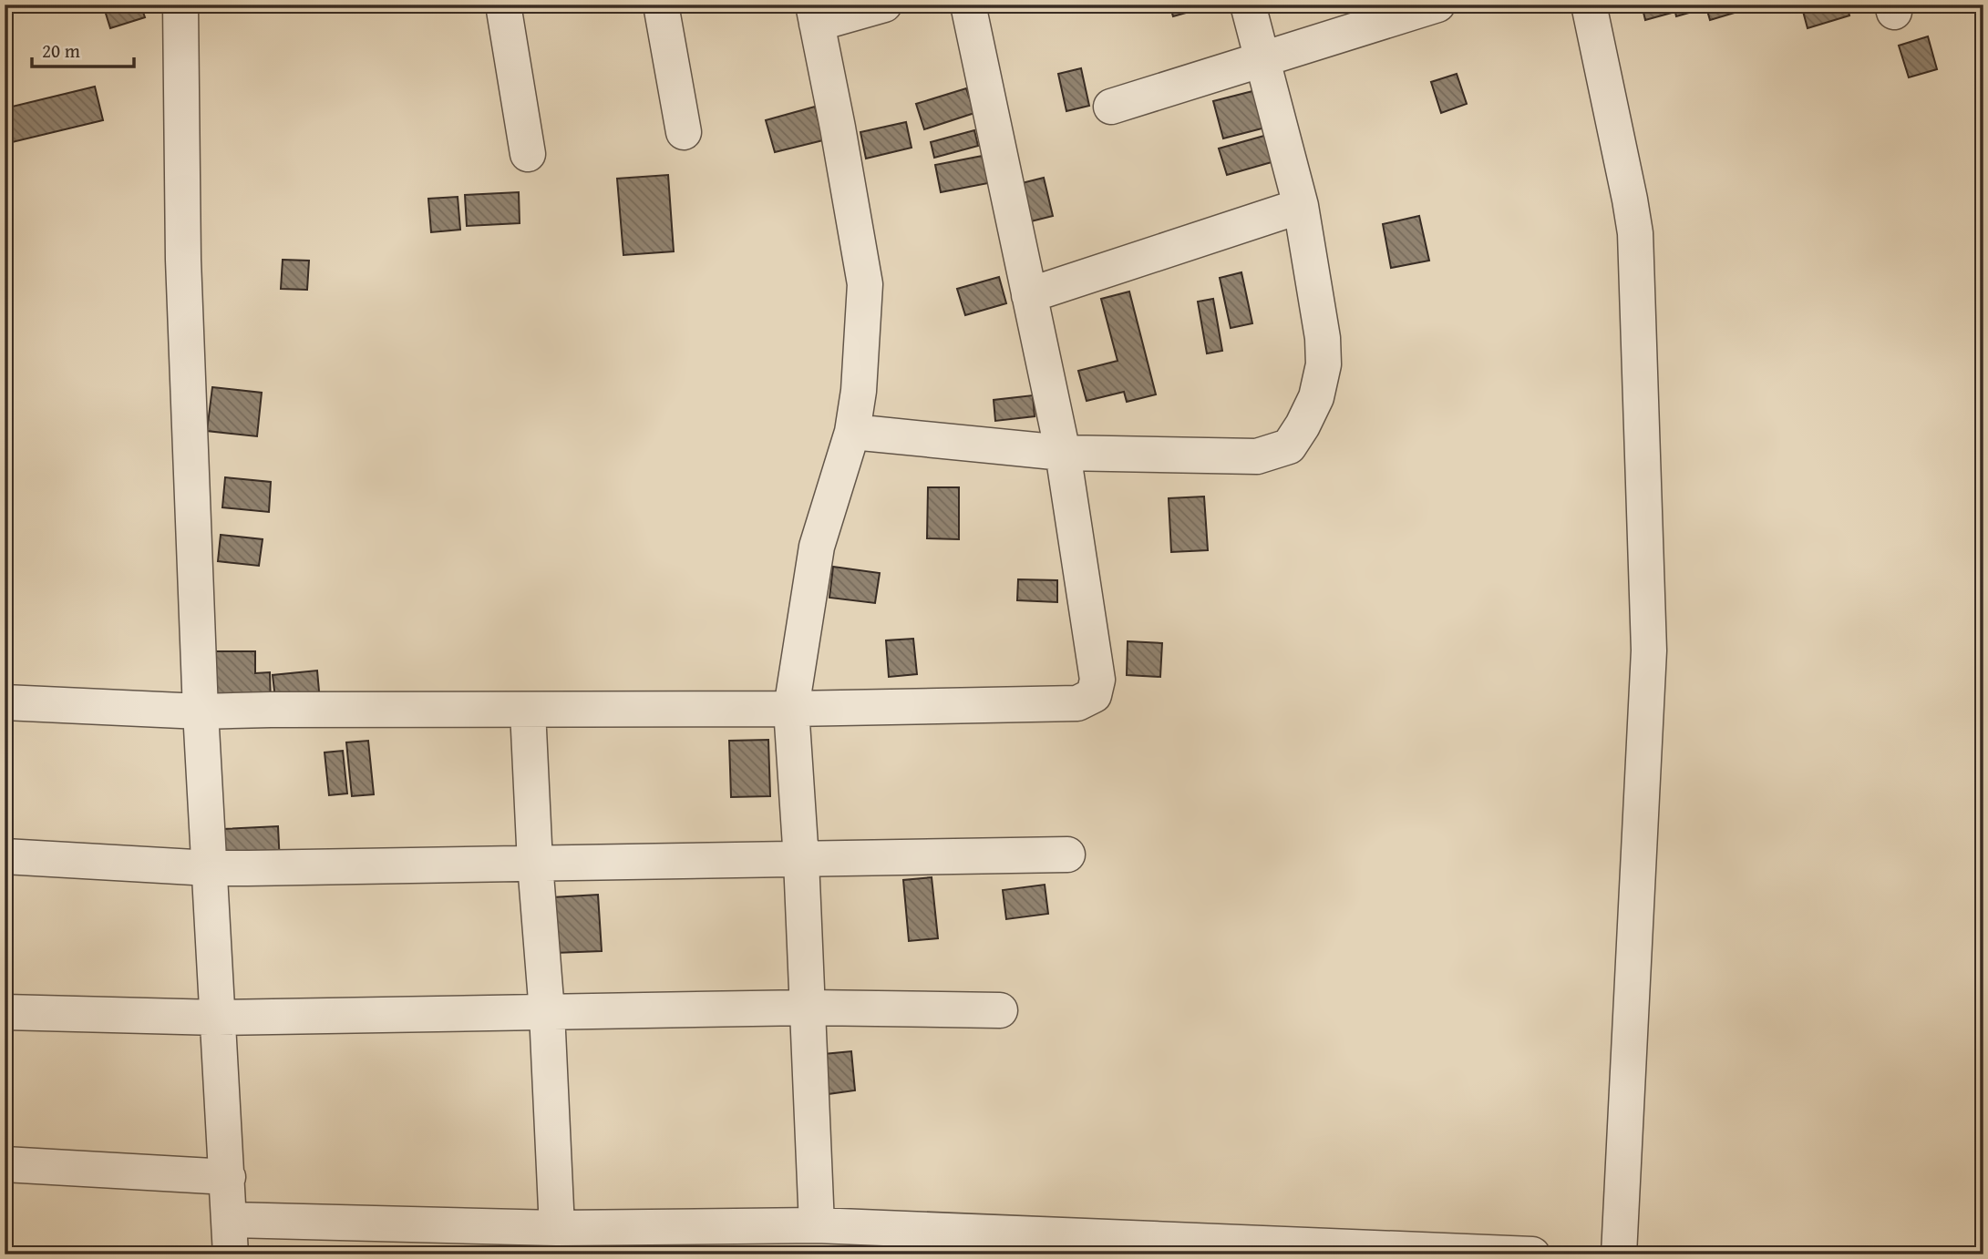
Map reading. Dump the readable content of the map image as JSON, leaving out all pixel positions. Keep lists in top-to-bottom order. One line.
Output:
{"scale_bar":"20 m"}
